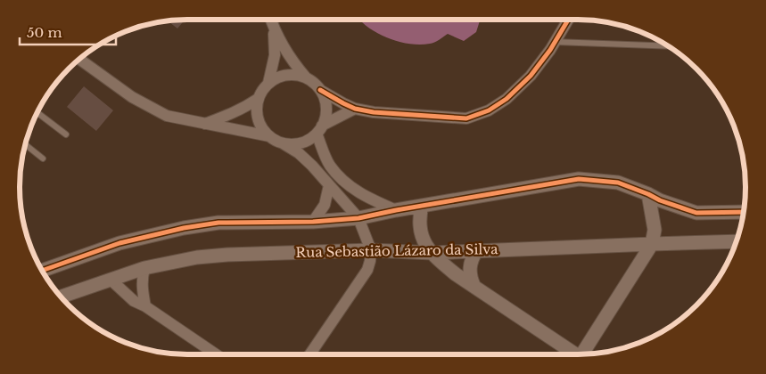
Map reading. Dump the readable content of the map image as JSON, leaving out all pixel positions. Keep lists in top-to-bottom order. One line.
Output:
{"streets":{"street":["Rua Sebastião Lázaro da Silva"]},"scale_bar":"50 m"}
